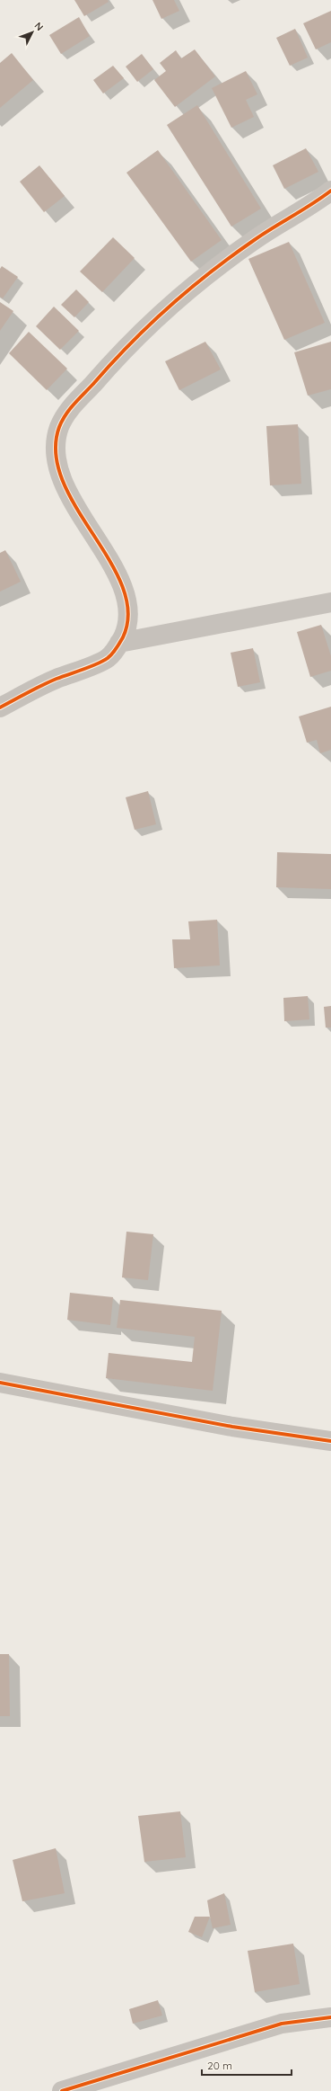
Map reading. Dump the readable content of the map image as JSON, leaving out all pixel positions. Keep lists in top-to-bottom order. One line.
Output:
{"scale_bar":"20 m","north":"top right"}
